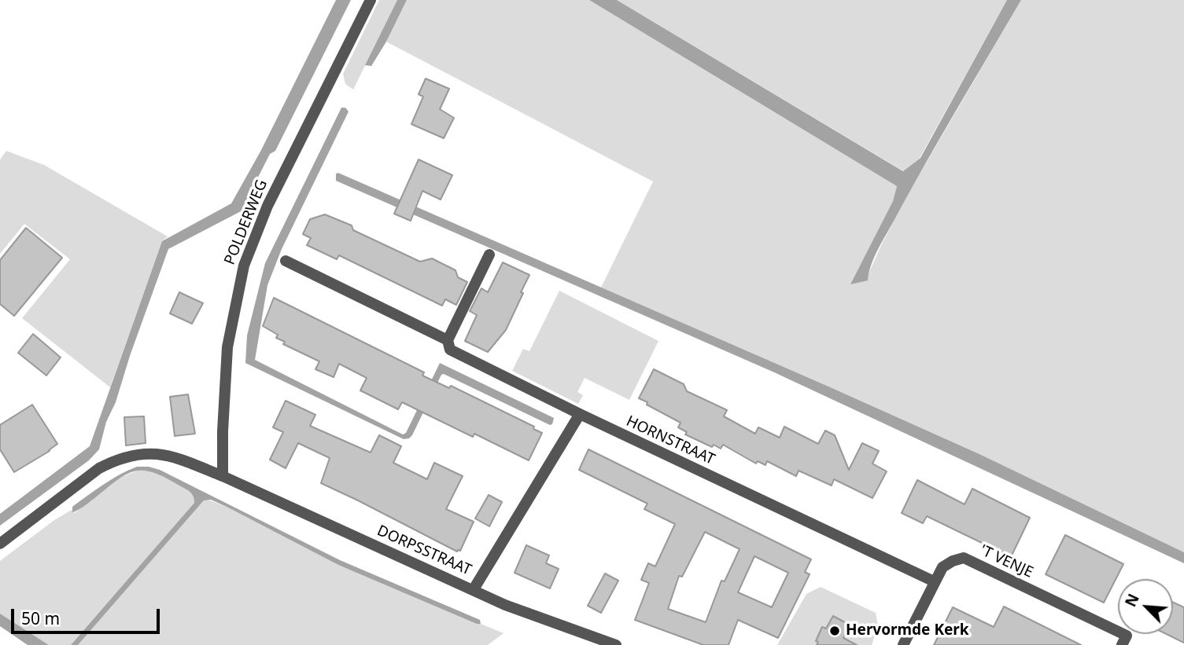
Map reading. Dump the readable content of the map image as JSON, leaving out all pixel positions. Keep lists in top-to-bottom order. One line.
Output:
{"streets":{"street":["POLDERWEG","HORNSTRAAT","DORPSSTRAAT","'T VENJE"]},"crossings":[["POLDERWEG","DORPSSTRAAT"],["HORNSTRAAT","'T VENJE"]],"places":["Hervormde Kerk"],"scale_bar":"50 m","north":"top left"}
